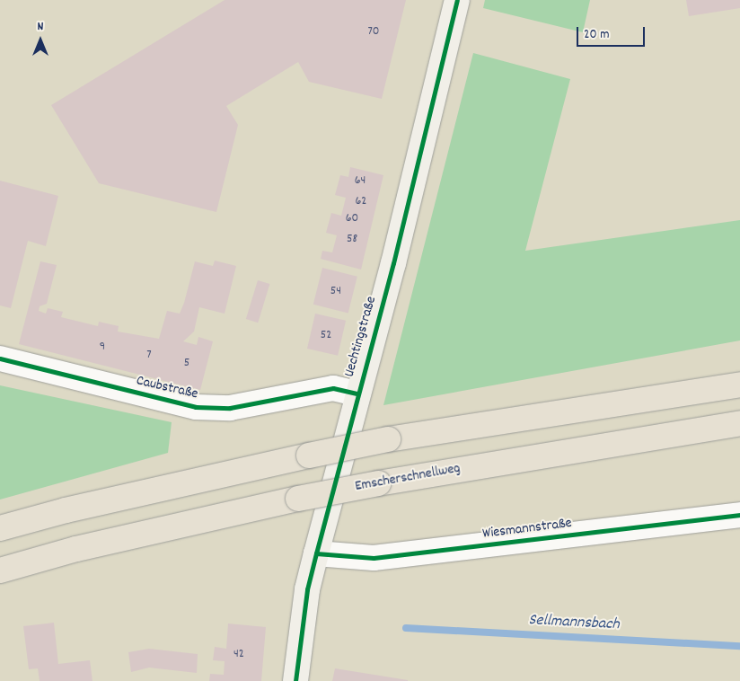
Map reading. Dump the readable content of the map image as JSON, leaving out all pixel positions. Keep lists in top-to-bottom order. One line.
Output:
{"streets":{"highway":["Emscherschnellweg"],"street":["Uechtingstraße","Caubstraße","Wiesmannstraße"]},"crossings":[["Uechtingstraße","Caubstraße"],["Uechtingstraße","Wiesmannstraße"]],"water":["Sellmannsbach"],"house_numbers":["70","64","62","60","58","54","52","9","7","5","42"],"scale_bar":"20 m","north":"top"}
